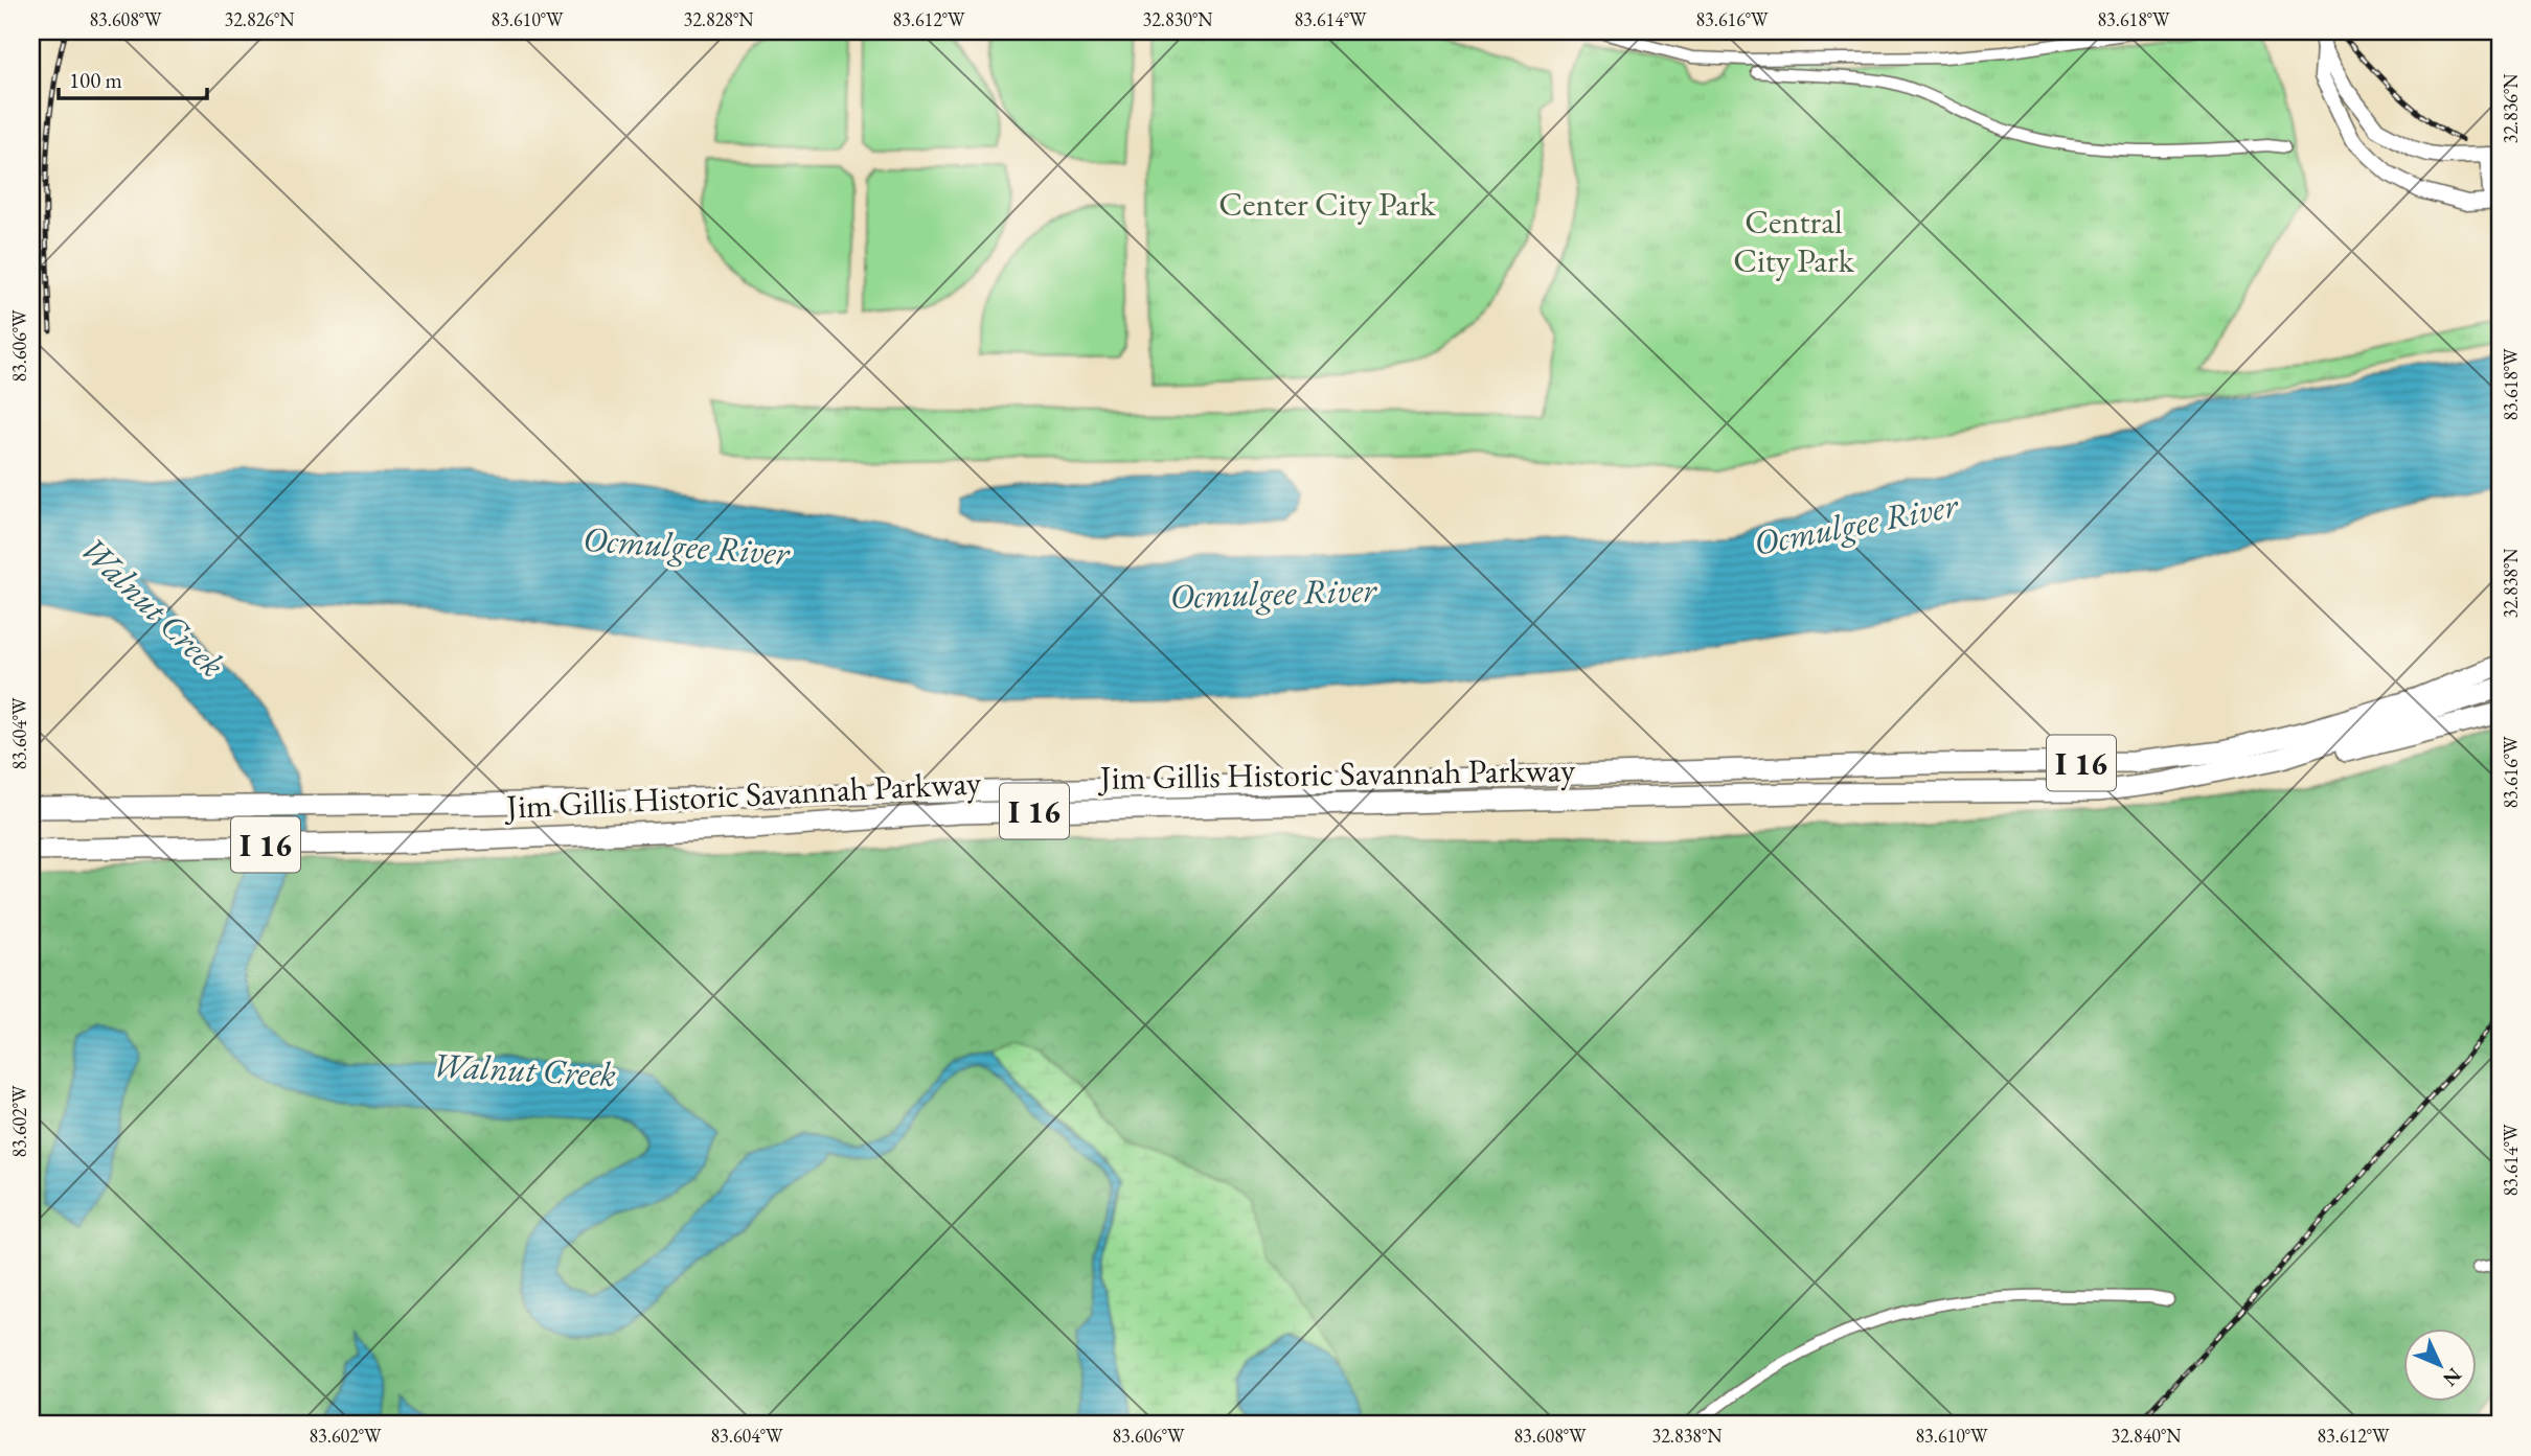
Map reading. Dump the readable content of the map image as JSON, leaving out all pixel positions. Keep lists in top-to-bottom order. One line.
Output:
{"streets":{"highway":["I 16","Jim Gillis Historic Savannah Parkway"]},"water":["Ocmulgee River","Walnut Creek"],"parks":["Center City Park","Central City Park"],"scale_bar":"100 m","north":"bottom right","coordinates":["83.608°W","32.826°N","83.610°W","32.828°N","83.612°W","32.830°N","83.614°W","83.616°W","83.618°W","32.836°N","83.606°W","32.838°N","83.604°W","83.602°W","32.840°N"]}
